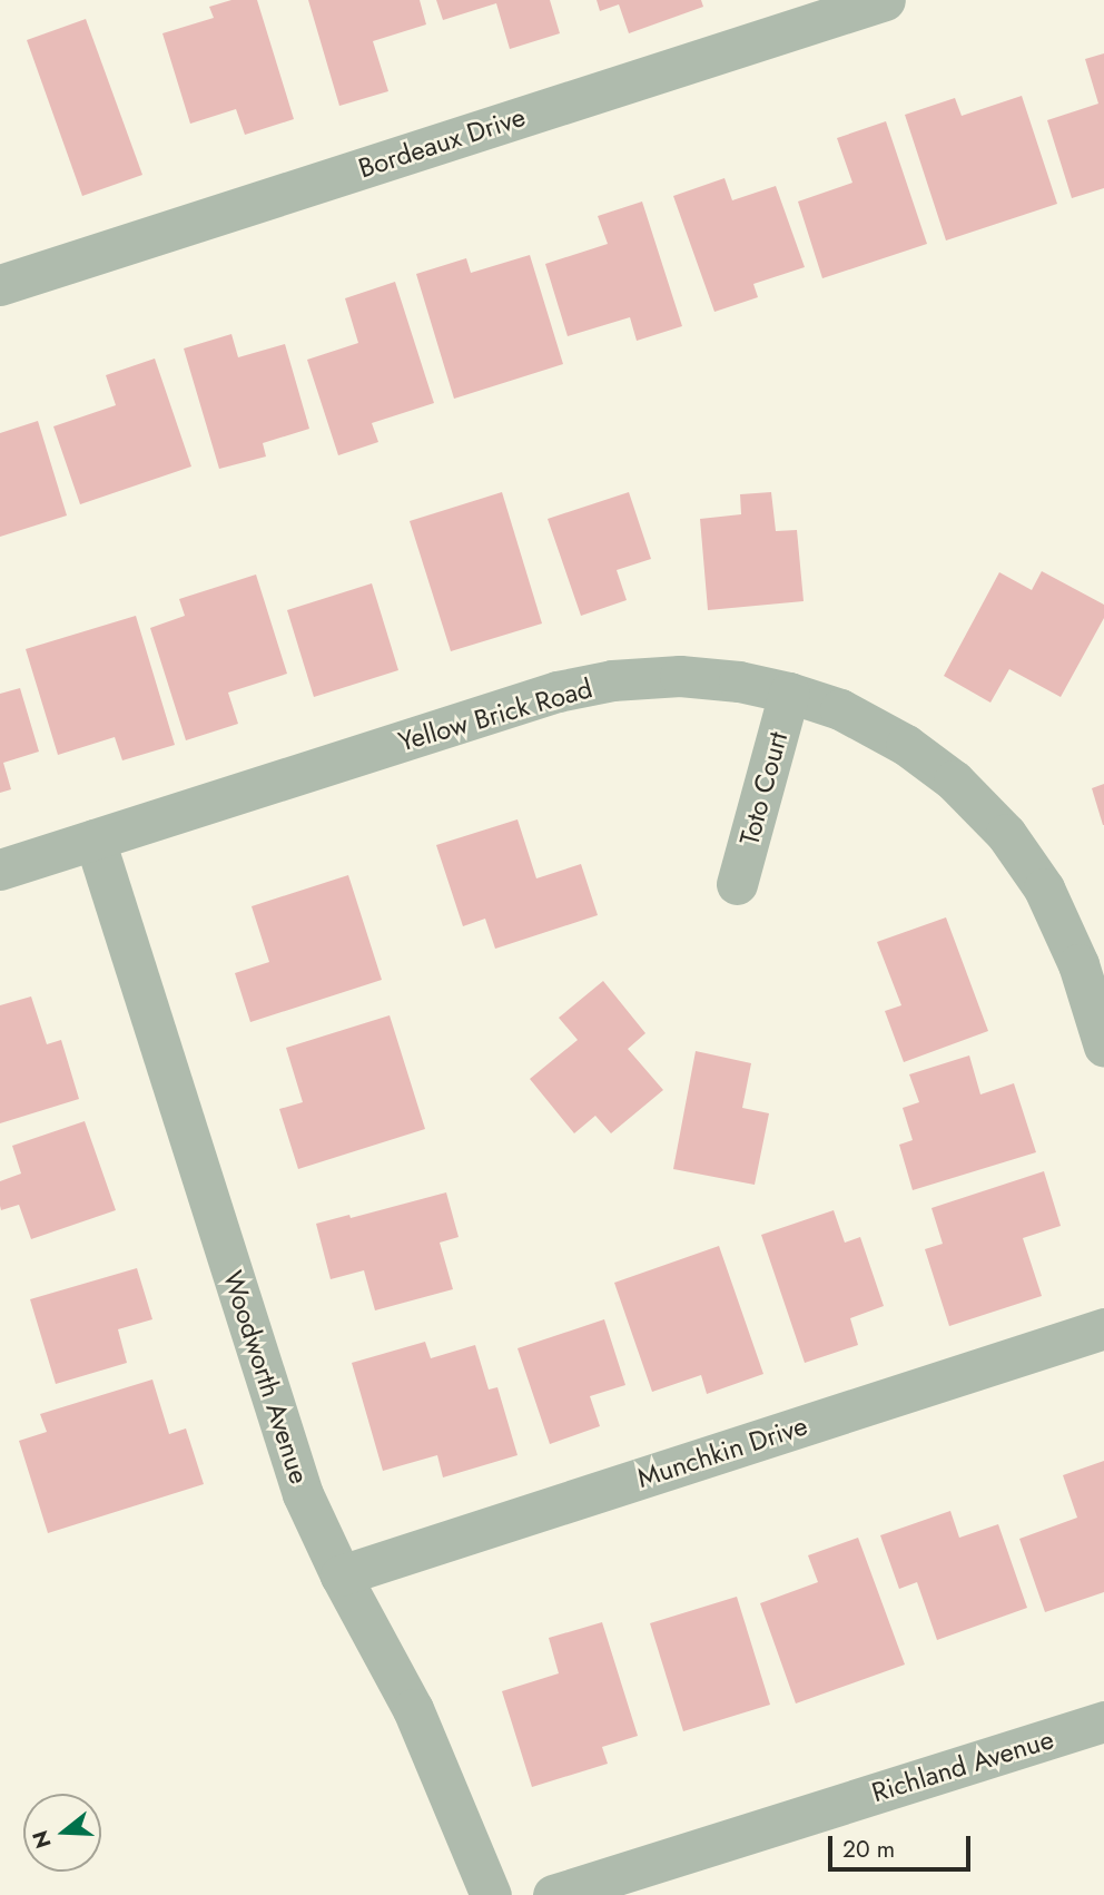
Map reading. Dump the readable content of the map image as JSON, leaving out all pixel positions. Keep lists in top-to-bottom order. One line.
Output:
{"streets":{"street":["Bordeaux Drive","Yellow Brick Road","Toto Court","Woodworth Avenue","Munchkin Drive","Richland Avenue"]},"crossings":[["Yellow Brick Road","Toto Court"],["Yellow Brick Road","Woodworth Avenue"],["Woodworth Avenue","Munchkin Drive"]],"scale_bar":"20 m","north":"left"}
